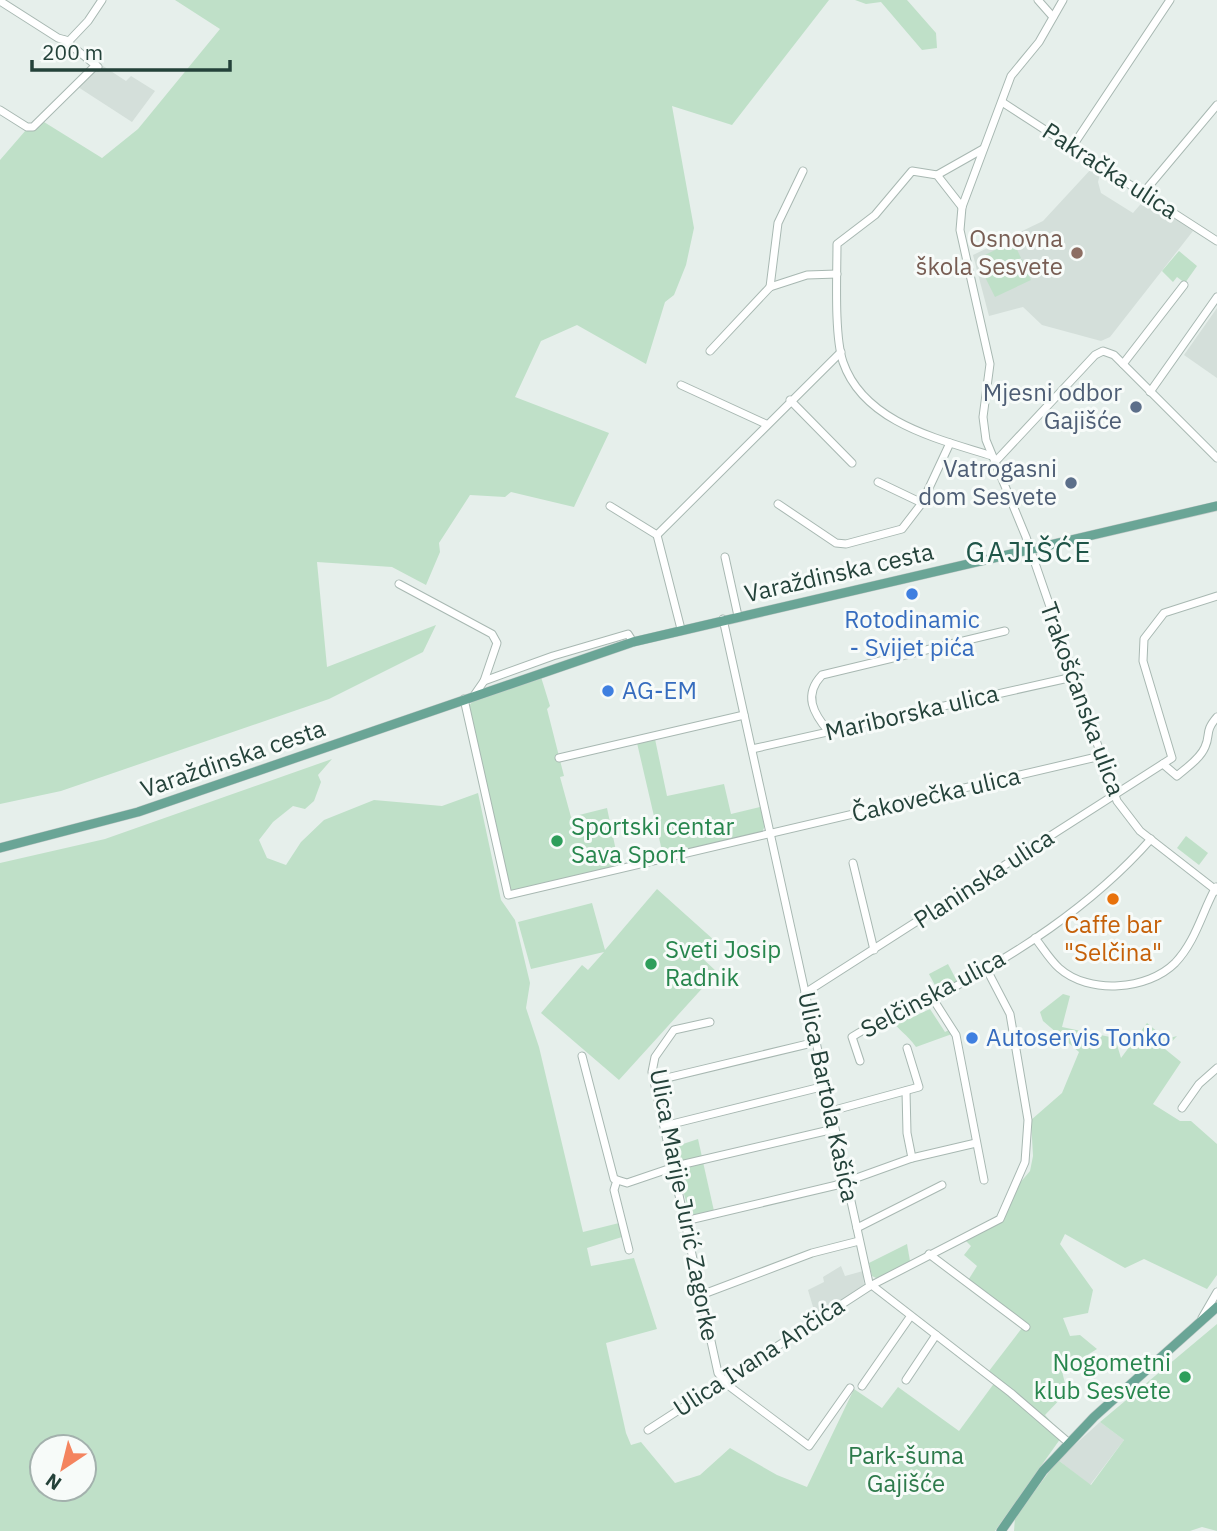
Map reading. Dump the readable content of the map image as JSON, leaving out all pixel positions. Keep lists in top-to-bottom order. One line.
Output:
{"streets":{"main road":["Varaždinska cesta"],"street":["Pakračka ulica","Trakošćanska ulica","Mariborska ulica","Čakovečka ulica","Planinska ulica","Selčinska ulica","Ulica Bartola Kašića","Ulica Marije Jurić Zagorke","Ulica Ivana Ančića"]},"crossings":[["Varaždinska cesta","Trakošćanska ulica"],["Varaždinska cesta","Čakovečka ulica"],["Varaždinska cesta","Ulica Bartola Kašića"],["Trakošćanska ulica","Mariborska ulica"],["Trakošćanska ulica","Čakovečka ulica"],["Trakošćanska ulica","Planinska ulica"],["Trakošćanska ulica","Selčinska ulica"],["Mariborska ulica","Ulica Bartola Kašića"],["Čakovečka ulica","Ulica Bartola Kašića"],["Planinska ulica","Ulica Bartola Kašića"],["Selčinska ulica","Ulica Ivana Ančića"],["Ulica Bartola Kašića","Ulica Ivana Ančića"],["Ulica Marije Jurić Zagorke","Ulica Ivana Ančića"]],"districts":["GAJIŠĆE"],"parks":["Park-šuma Gajišće"],"places":["Osnovna škola Sesvete","Mjesni odbor Gajišće","Vatrogasni dom Sesvete","Rotodinamic - Svijet pića","AG-EM","Sportski centar Sava Sport","Caffe bar \"Selčina\"","Sveti Josip Radnik","Autoservis Tonko","Nogometni klub Sesvete"],"scale_bar":"200 m","north":"bottom left"}
